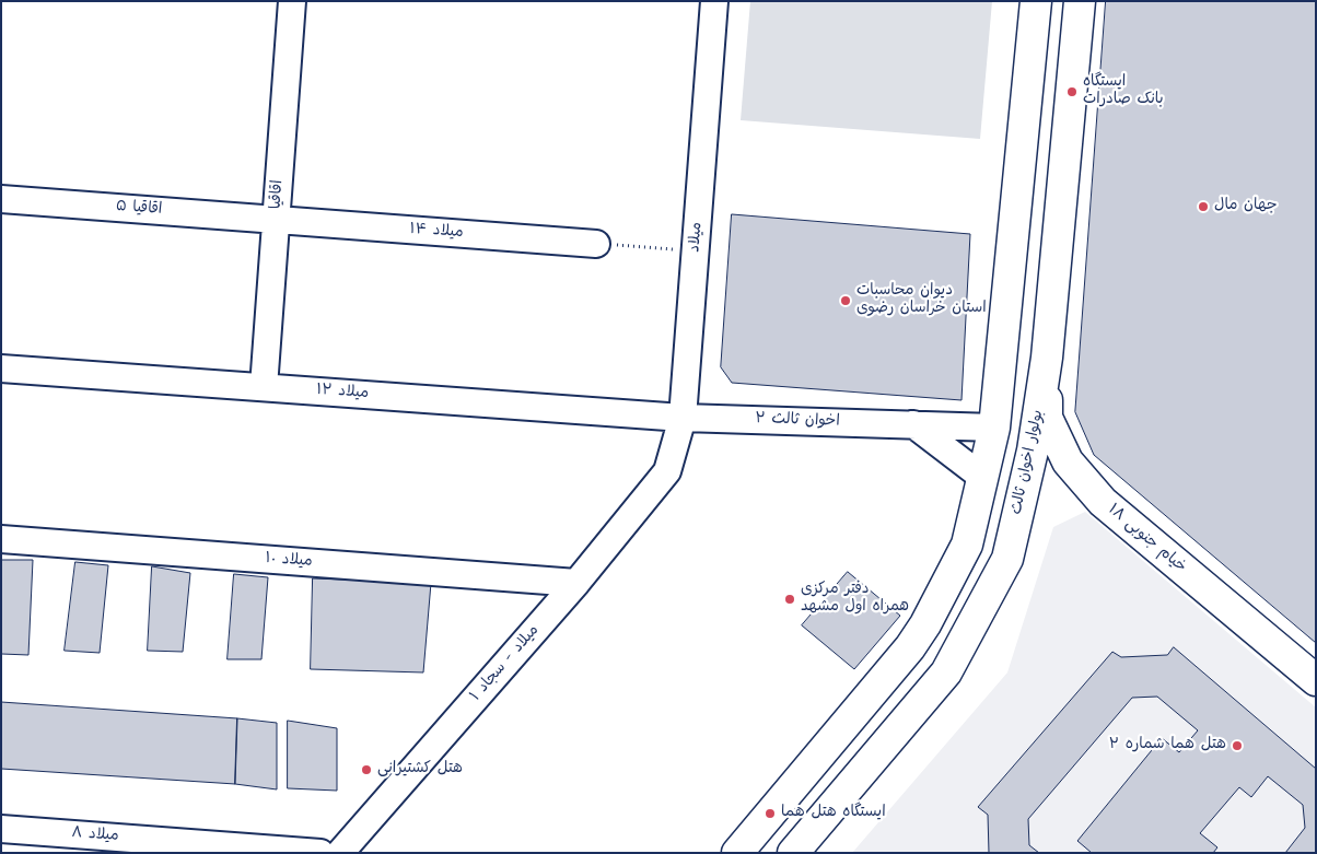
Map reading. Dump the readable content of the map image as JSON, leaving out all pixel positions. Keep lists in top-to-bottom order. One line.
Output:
{"streets":{"street":["اقاقیا","اقاقیا ۵","میلاد ۱۴","میلاد","میلاد ۱۲","اخوان ثالث ۲","بولوار اخوان ثالث","خیام جنوبی ۱۸","میلاد ۱۰","میلاد - سجاد ۱","میلاد ۸"]},"crossings":[["اقاقیا","اقاقیا ۵"],["اقاقیا","میلاد ۱۴"],["اقاقیا","میلاد ۱۲"],["اقاقیا ۵","میلاد ۱۴"],["میلاد","میلاد ۱۲"],["میلاد","اخوان ثالث ۲"],["میلاد","میلاد - سجاد ۱"],["میلاد ۱۲","اخوان ثالث ۲"],["بولوار اخوان ثالث","خیام جنوبی ۱۸"],["میلاد ۱۰","میلاد - سجاد ۱"]],"places":["ایستگاه بانک صادرات","جهان مال","دیوان محاسبات استان خراسان رضوی","دفتر مرکزی همراه اول مشهد","هتل هما شماره ۲","هتل کشتیرانی","ایستگاه هتل هما"]}
